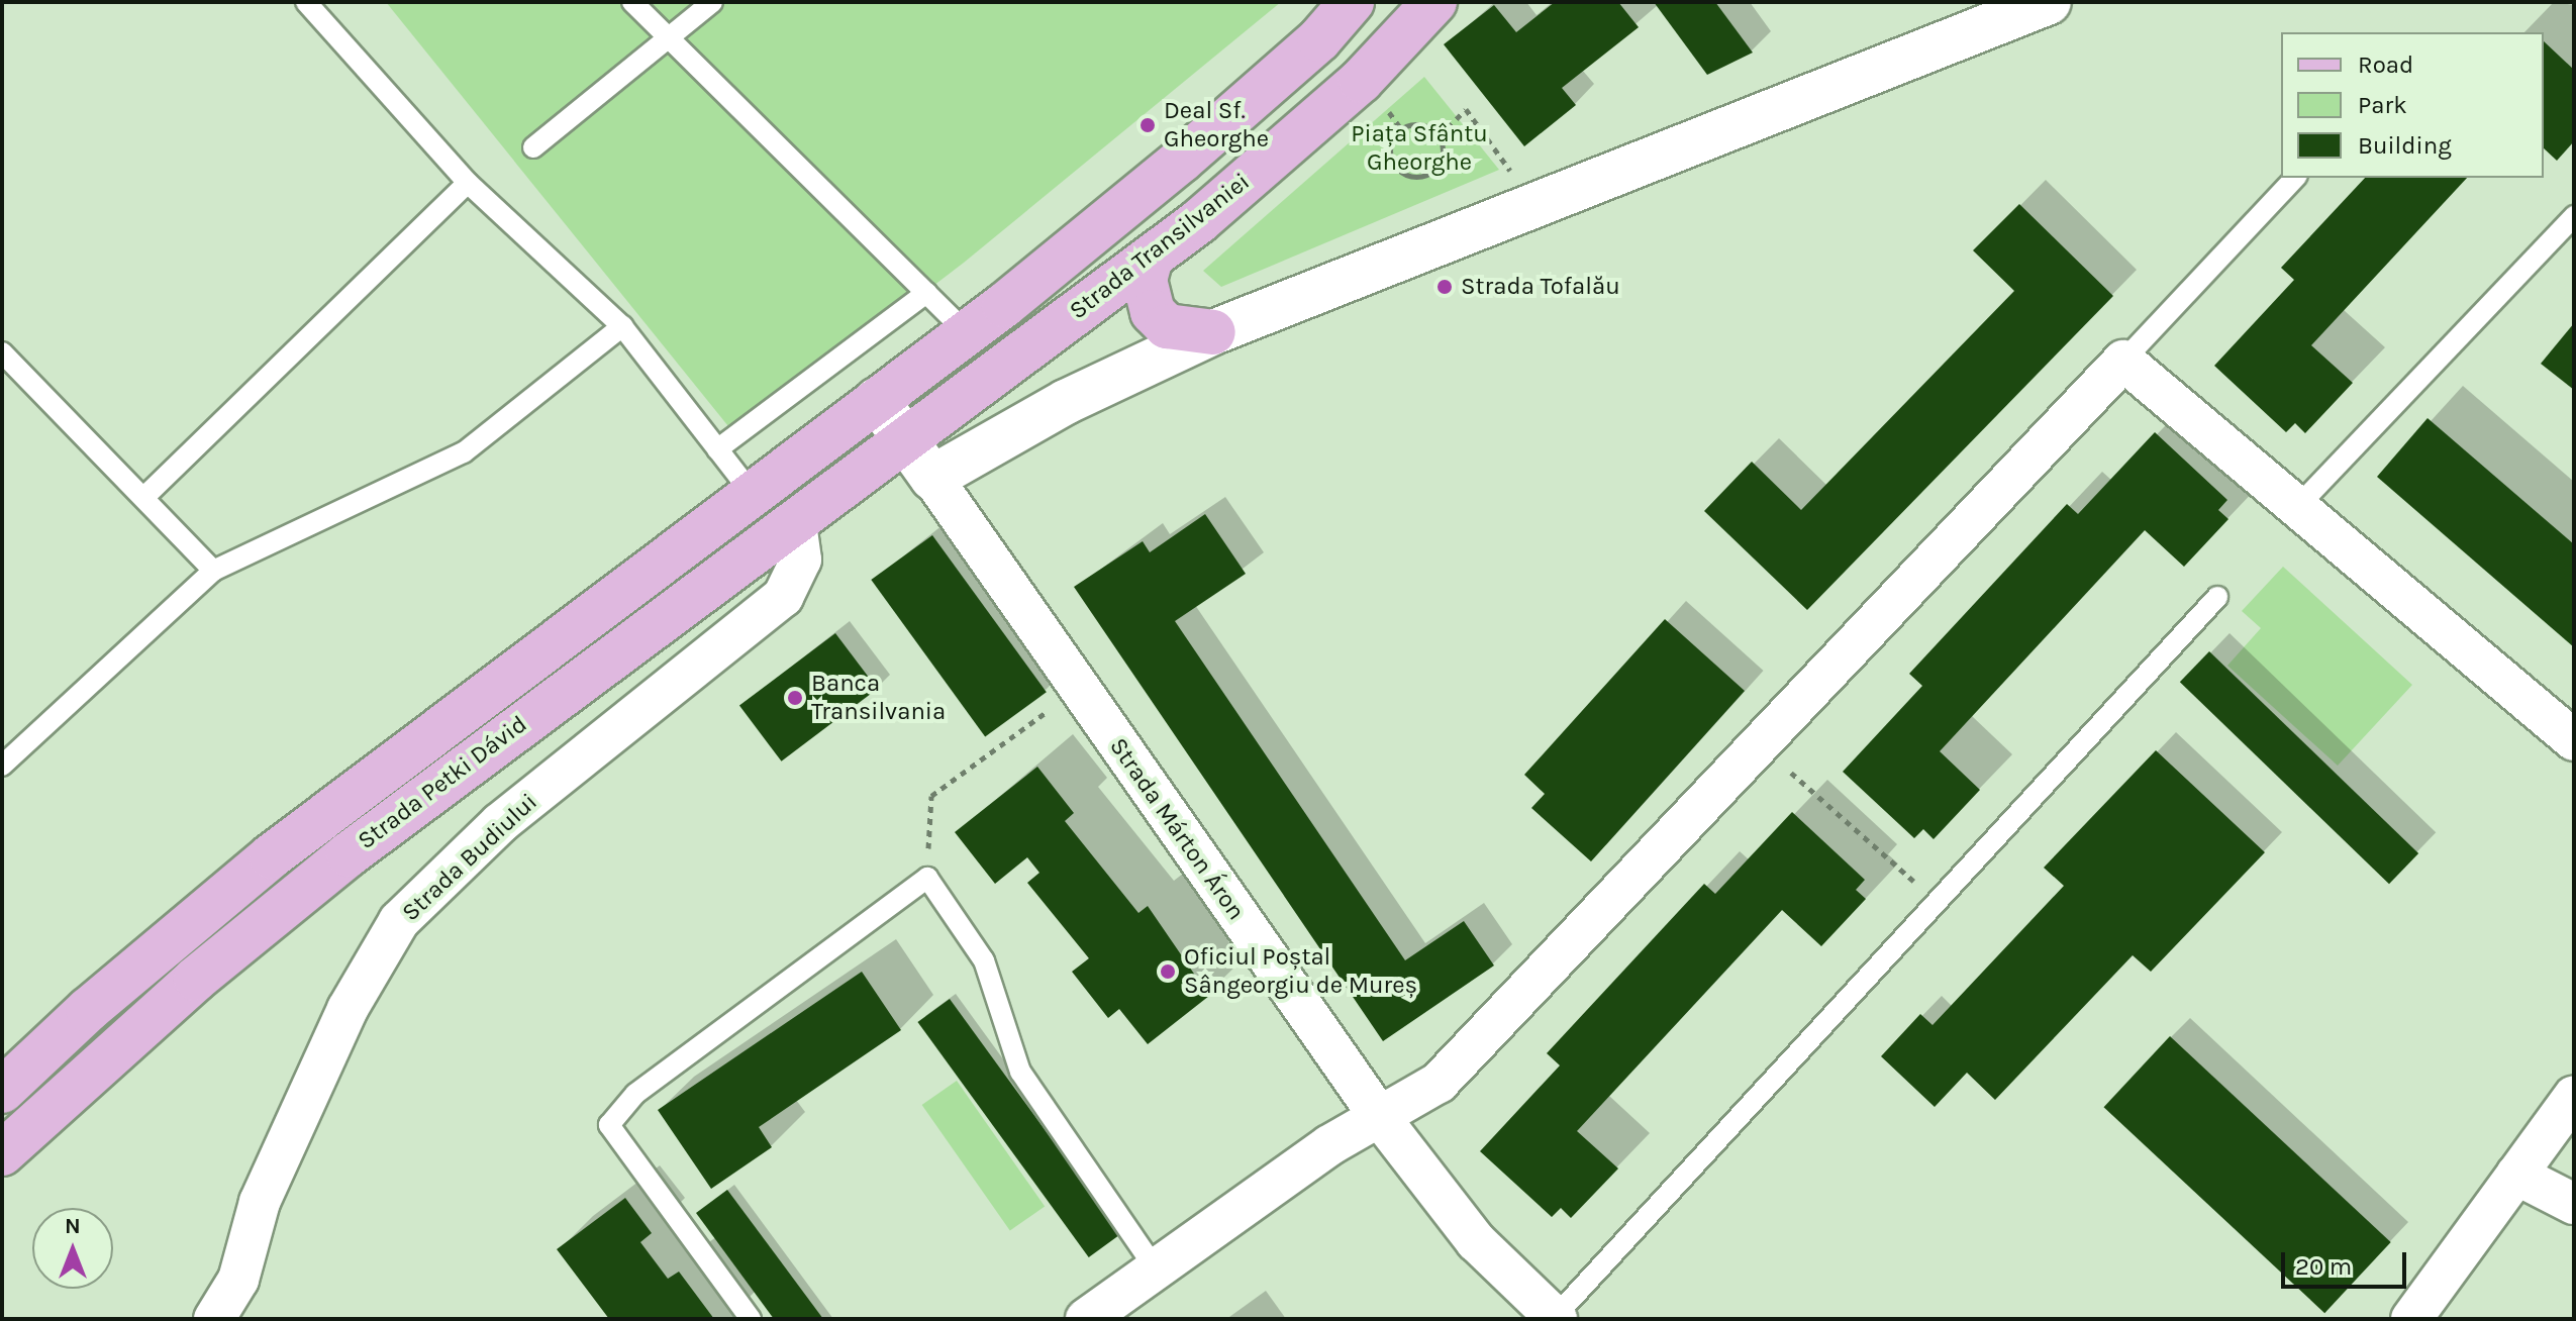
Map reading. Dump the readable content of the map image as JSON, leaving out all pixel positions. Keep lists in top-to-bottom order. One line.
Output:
{"streets":{"main road":["Strada Transilvaniei","Strada Petki Dávid"],"street":["Strada Márton Áron","Strada Budiului"]},"crossings":[["Strada Transilvaniei","Strada Petki Dávid"],["Strada Transilvaniei","Strada Márton Áron"],["Strada Petki Dávid","Strada Márton Áron"],["Strada Petki Dávid","Strada Budiului"]],"parks":["Piața Sfântu Gheorghe"],"places":["Deal Sf. Gheorghe","Strada Tofalău","Banca Transilvania","Oficiul Poștal Sângeorgiu de Mureș"],"legend":["Road","Park","Building"],"scale_bar":"20 m","north":"top"}
